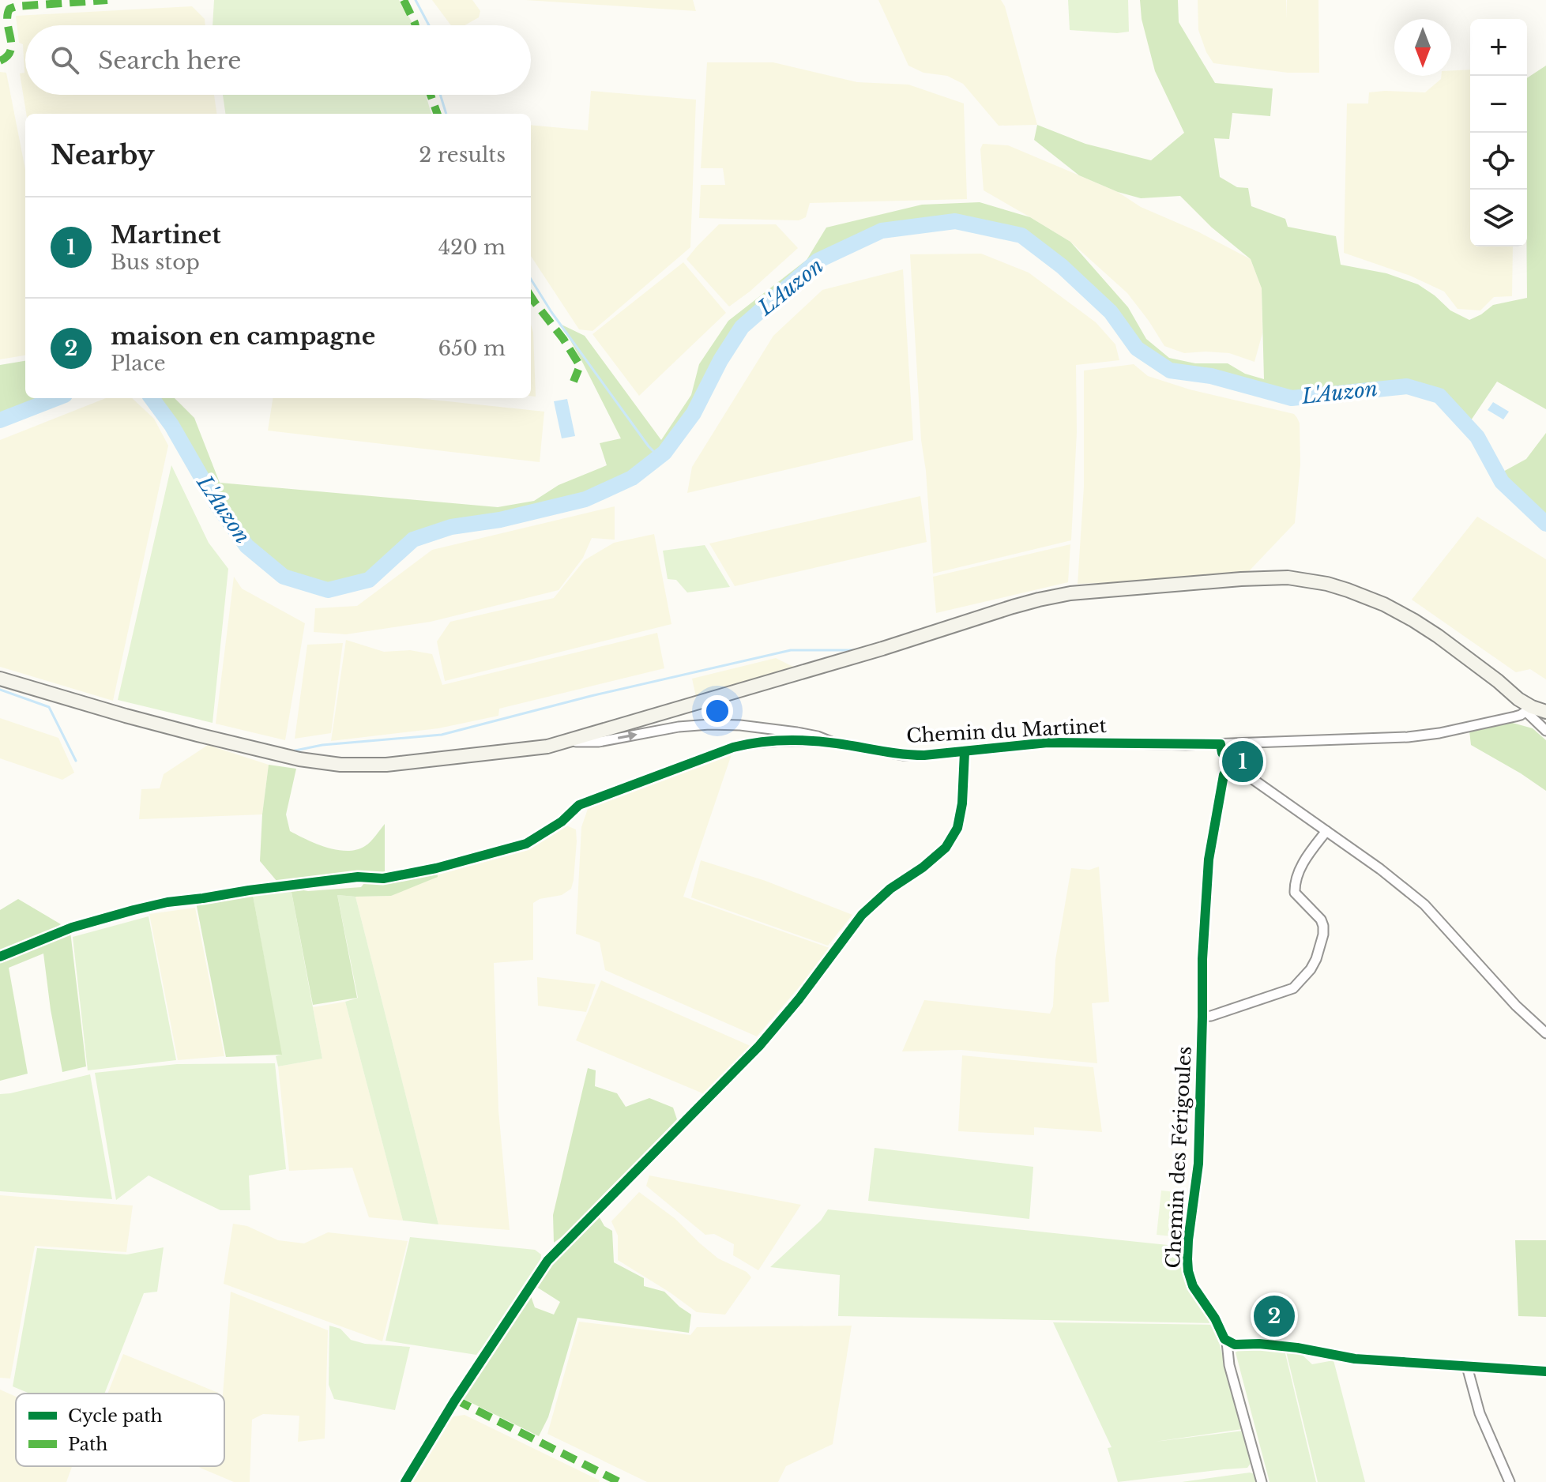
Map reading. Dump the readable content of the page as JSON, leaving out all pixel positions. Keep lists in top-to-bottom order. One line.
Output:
{"streets":{"street":["Chemin du Martinet","Chemin des Férigoules"]},"water":["L'Auzon"],"legend":["Cycle path","Path"],"north":"bottom","page":{"map_buttons":["+","−"],"search":"Search here","heading":["Nearby","2 results"],"list":[{"mark":"1","name":"Martinet","note":"Bus stop","value":"420 m"},{"mark":"2","name":"maison en campagne","note":"Place","value":"650 m"}],"pins":["1","2"]}}
